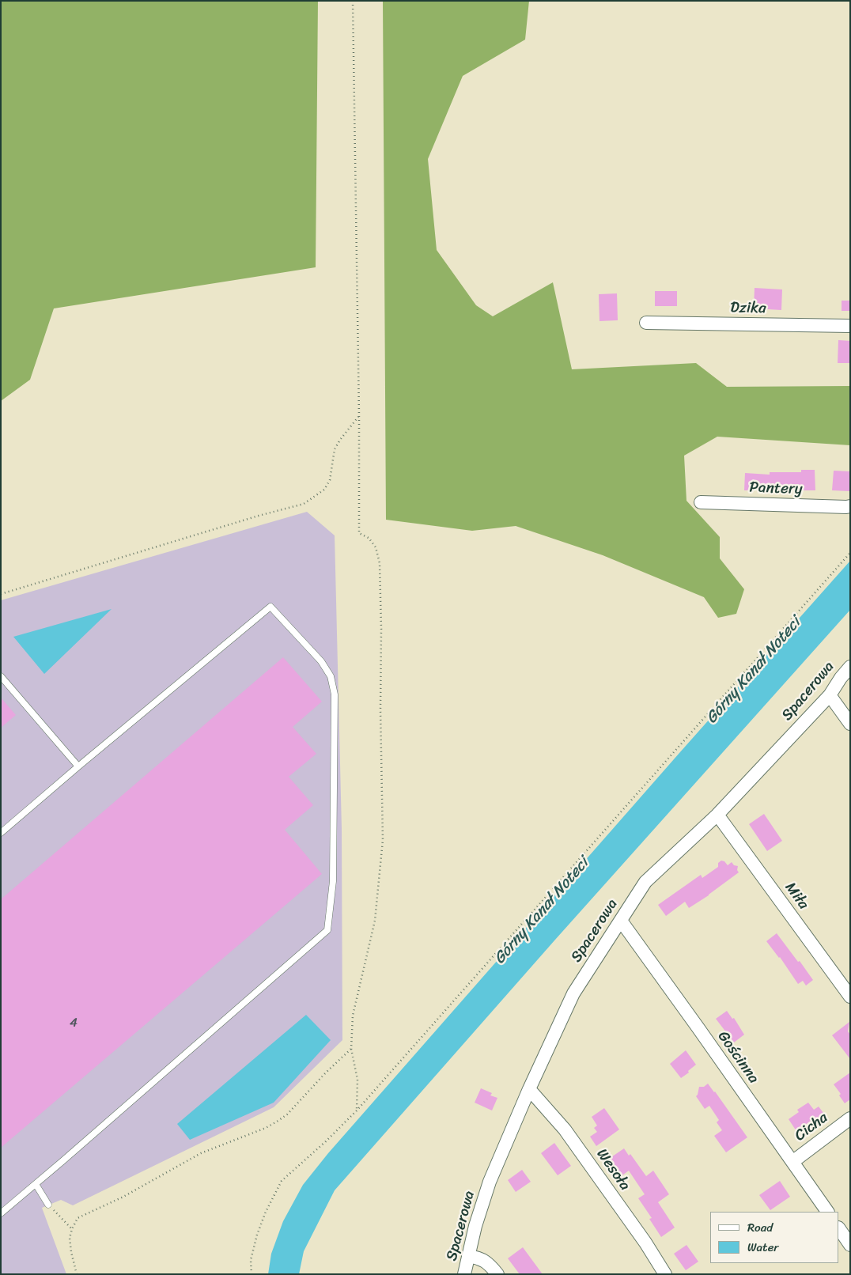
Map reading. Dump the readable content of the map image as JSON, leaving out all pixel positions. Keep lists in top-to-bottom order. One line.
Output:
{"streets":{"street":["Dzika","Pantery","Spacerowa","Miła","Gościnna","Cicha","Wesoła"]},"crossings":[["Spacerowa","Miła"],["Spacerowa","Gościnna"],["Spacerowa","Wesoła"],["Gościnna","Cicha"]],"water":["Górny Kanał Noteci"],"house_numbers":["4"],"legend":["Road","Water"]}
